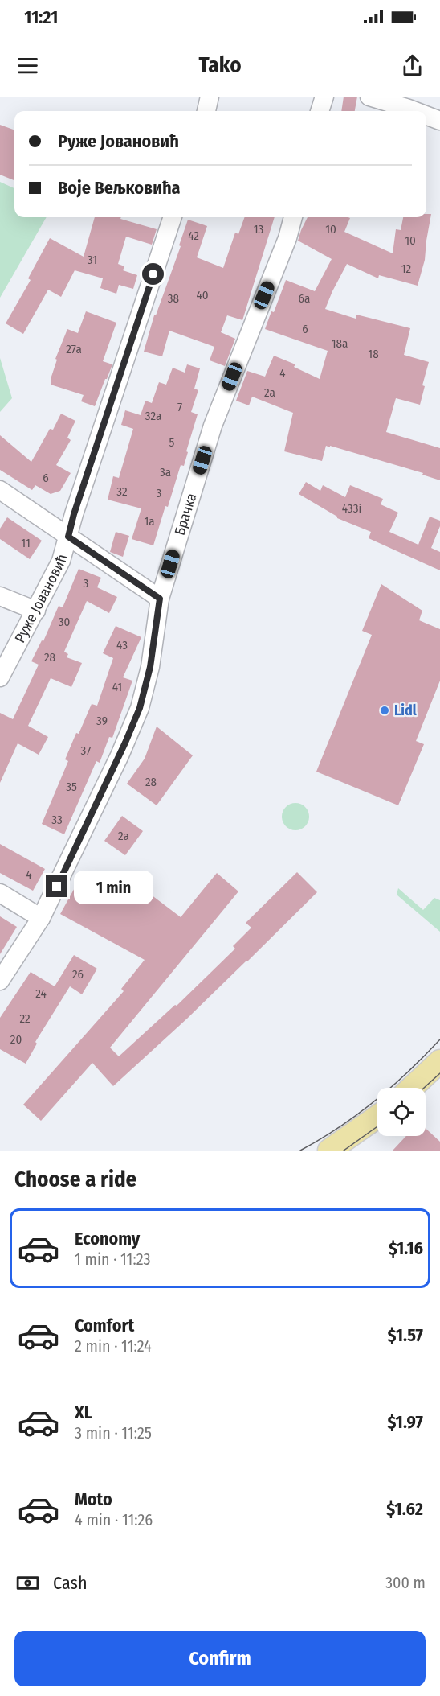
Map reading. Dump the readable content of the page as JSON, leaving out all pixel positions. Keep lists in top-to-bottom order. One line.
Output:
{"streets":{"street":["Брачка","Руже Јовановић"]},"places":["Lidl"],"house_numbers":["13","10","42","10","31","12","40","38","6a","6","18a","27a","18","4","2a","7","32a","5","3a","6","32","3","433i","1a","11","3","30","43","28","41","39","37","28","35","33","2a","4","26","24","22","20"],"page":{"status":"11:21","header":"Tako","banner":["Руже Јовановић","Воје Вељковића"],"bubble":"1 min","heading":"Choose a ride","list":[{"name":"Economy","note":"1 min · 11:23","value":"$1.16"},{"name":"Comfort","note":"2 min · 11:24","value":"$1.57"},{"name":"XL","note":"3 min · 11:25","value":"$1.97"},{"name":"Moto","note":"4 min · 11:26","value":"$1.62"}],"pay":["Cash","300 m"],"buttons":"Confirm"}}
